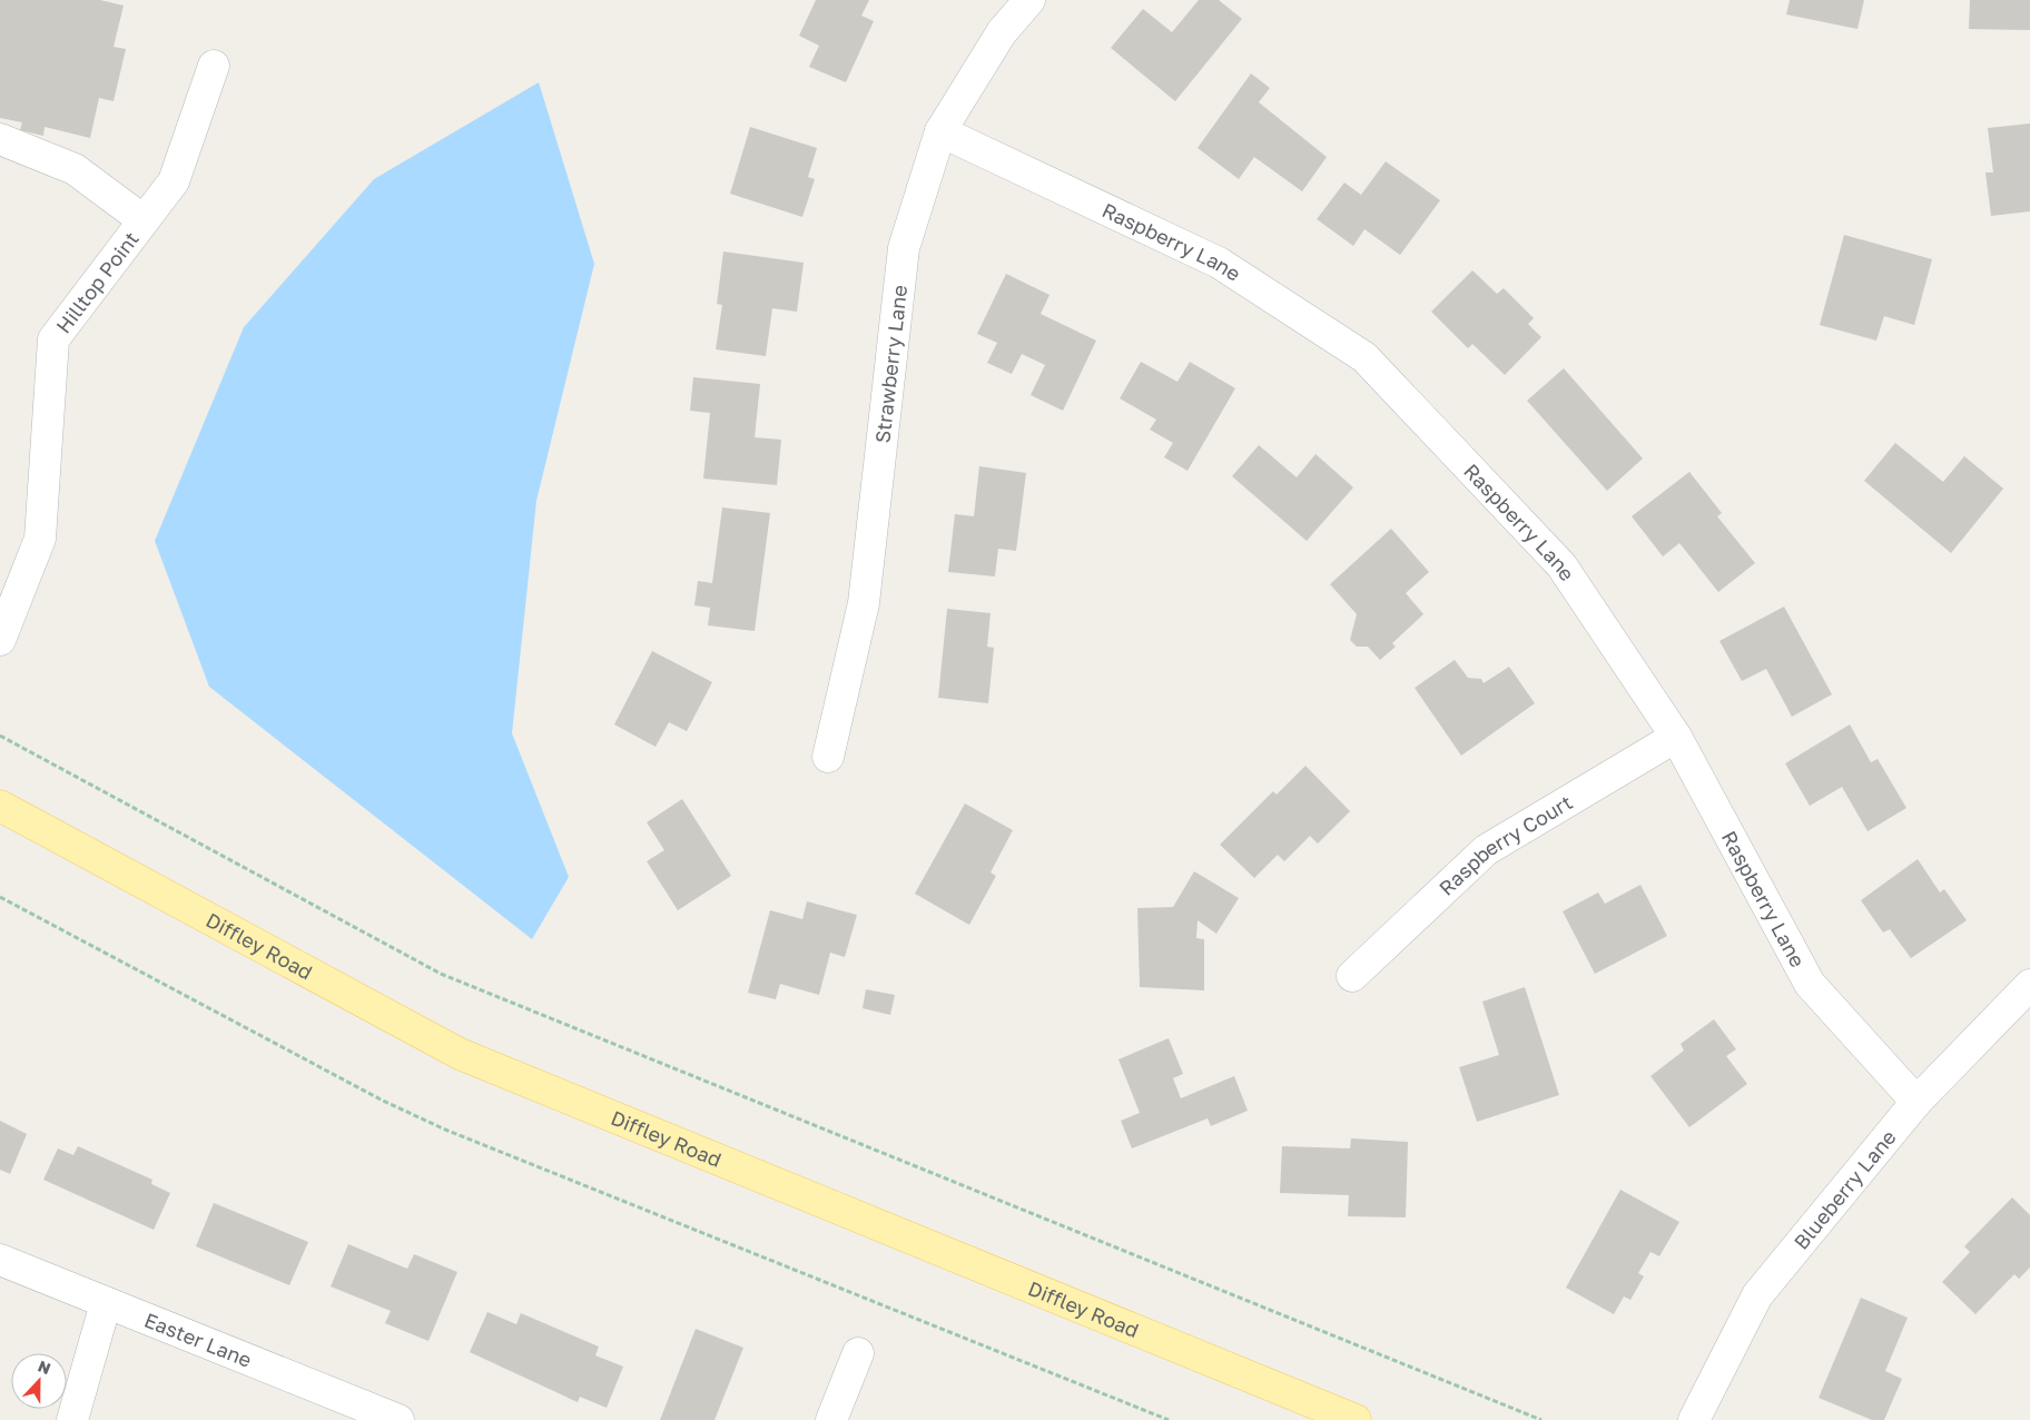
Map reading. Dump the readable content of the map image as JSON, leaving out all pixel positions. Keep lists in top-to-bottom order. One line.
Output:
{"streets":{"main road":["Diffley Road"],"street":["Raspberry Lane","Hilltop Point","Strawberry Lane","Raspberry Court","Blueberry Lane","Easter Lane"]},"crossings":[["Raspberry Lane","Strawberry Lane"],["Raspberry Lane","Raspberry Court"],["Raspberry Lane","Blueberry Lane"]],"north":"top"}
